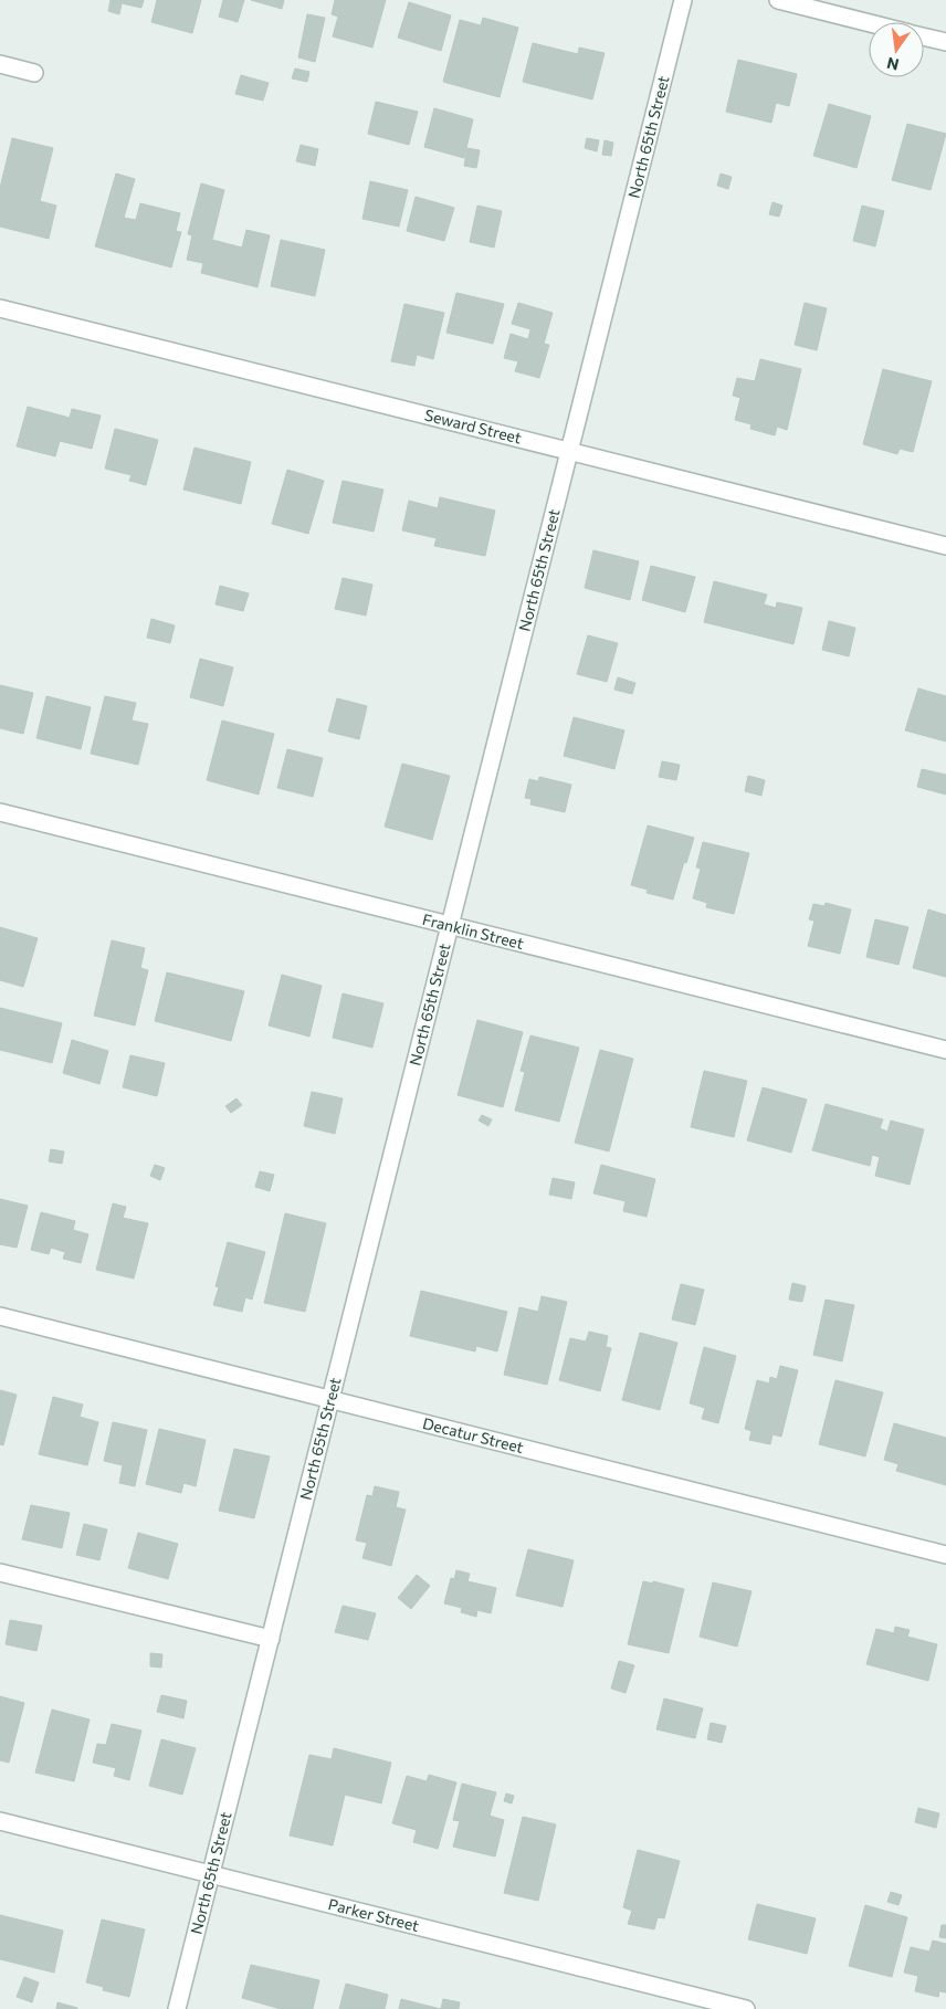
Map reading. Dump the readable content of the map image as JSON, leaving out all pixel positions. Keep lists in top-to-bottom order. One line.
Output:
{"streets":{"street":["North 65th Street","Seward Street","Franklin Street","Decatur Street","Parker Street"]},"crossings":[["North 65th Street","Seward Street"],["North 65th Street","Franklin Street"],["North 65th Street","Decatur Street"],["North 65th Street","Parker Street"]],"north":"bottom"}
